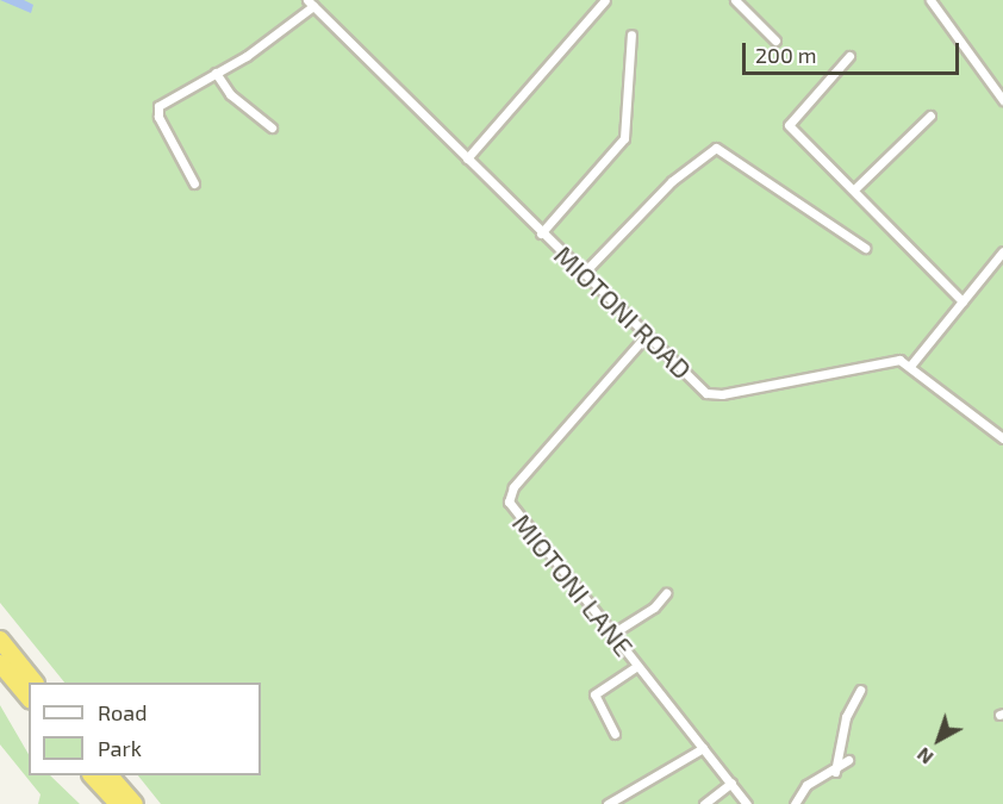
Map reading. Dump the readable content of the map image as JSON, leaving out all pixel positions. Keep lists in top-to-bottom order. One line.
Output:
{"streets":{"street":["MIOTONI ROAD","MIOTONI LANE"]},"crossings":[["MIOTONI ROAD","MIOTONI LANE"]],"legend":["Road","Park"],"scale_bar":"200 m","north":"bottom left"}
